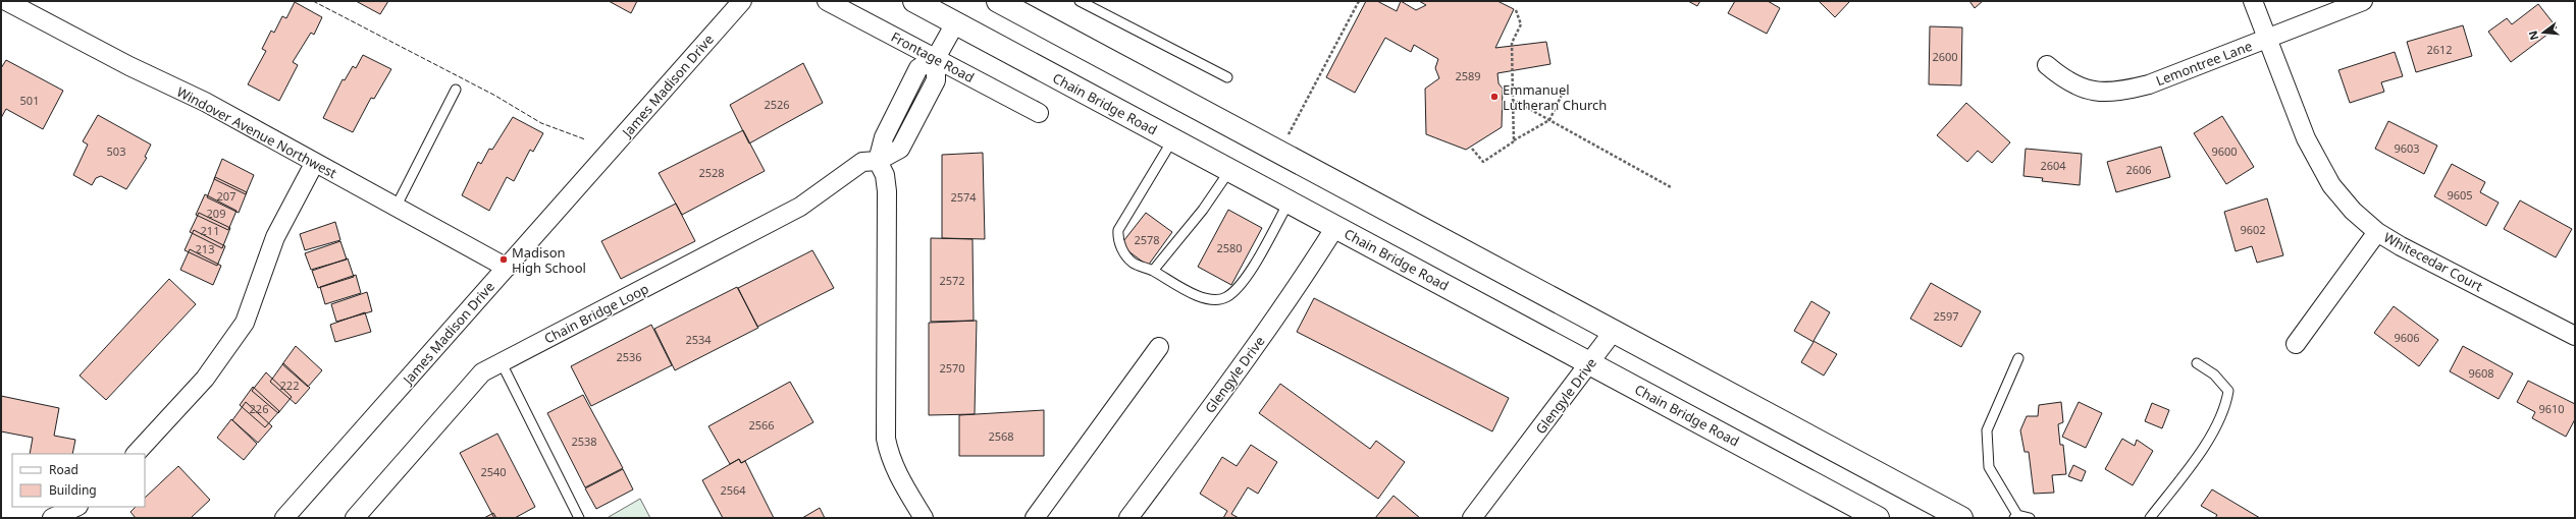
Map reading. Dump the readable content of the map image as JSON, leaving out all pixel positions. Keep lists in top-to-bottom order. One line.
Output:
{"streets":{"main road":["Chain Bridge Road"],"street":["Frontage Road","Lemontree Lane","James Madison Drive","Windover Avenue Northwest","Whitecedar Court","Chain Bridge Loop","Glengyle Drive"]},"crossings":[["Frontage Road","Chain Bridge Loop"],["Lemontree Lane","Whitecedar Court"],["James Madison Drive","Windover Avenue Northwest"],["Chain Bridge Road","Chain Bridge Loop"],["Chain Bridge Road","Glengyle Drive"]],"places":["Emmanuel Lutheran Church","Madison High School"],"house_numbers":["2612","2600","2589","501","2526","9603","503","9600","2604","2606","2528","9605","207","2574","209","9602","211","2578","2580","213","2572","2597","9606","2534","2536","2570","9608","222","226","9610","2566","2568","2538","2540","2564"],"legend":["Road","Building"],"north":"left"}
